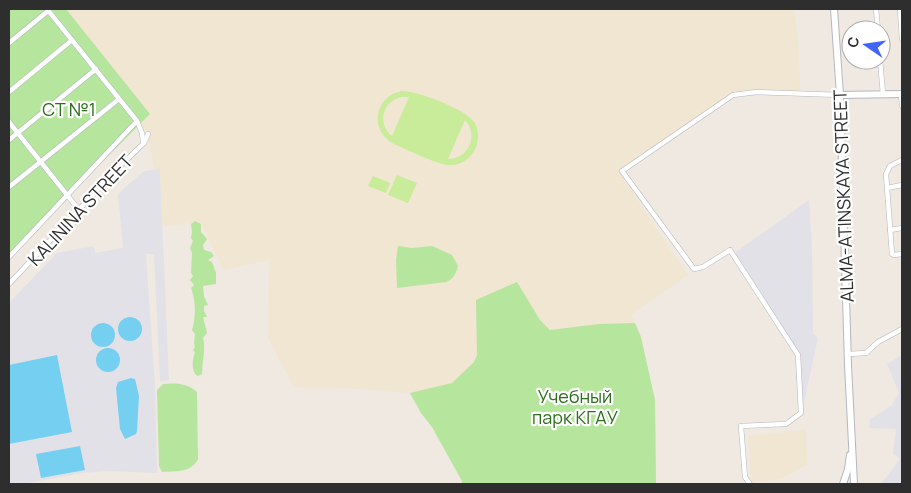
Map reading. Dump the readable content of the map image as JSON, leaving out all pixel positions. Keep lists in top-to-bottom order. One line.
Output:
{"streets":{"main road":["ALMA-ATINSKAYA STREET"],"street":["KALININA STREET"]},"parks":["СТ №1","Учебный парк КГАУ"],"north":"left"}
